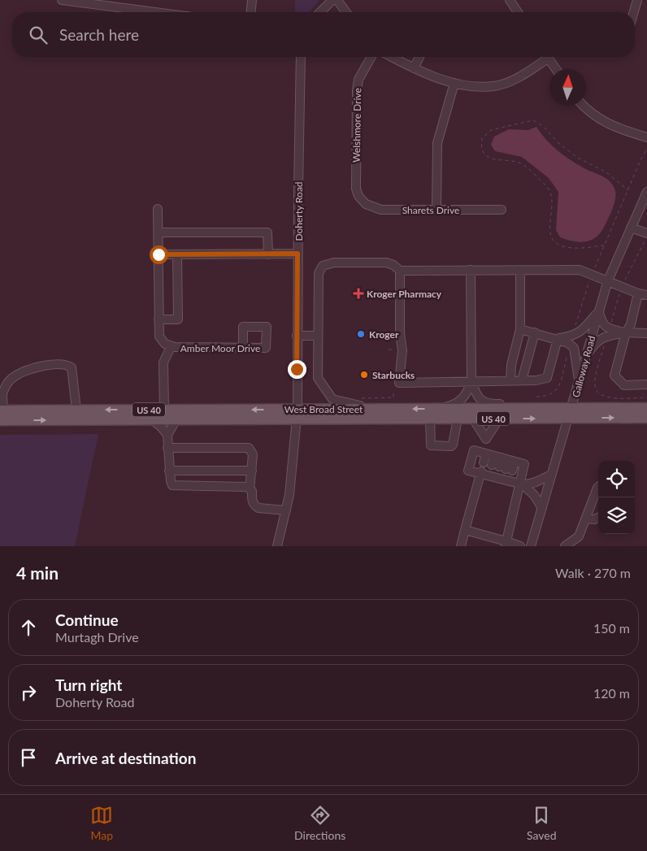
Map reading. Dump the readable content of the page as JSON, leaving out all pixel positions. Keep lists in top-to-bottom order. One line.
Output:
{"streets":{"main road":["West Broad Street","US 40"],"street":["Welshmore Drive","Sharets Drive","Doherty Road","Amber Moor Drive","Galloway Road"]},"crossings":[["Welshmore Drive","Sharets Drive"],["Doherty Road","West Broad Street"],["Galloway Road","West Broad Street"]],"places":{"health":["Kroger Pharmacy"],"other":["Kroger","Starbucks"]},"north":"top","page":{"search":"Search here","heading":["4 min","Walk · 270 m"],"list":[["Continue","Murtagh Drive","150 m"],["Turn right","Doherty Road","120 m"],"Arrive at destination"],"nav":["Map","Directions","Saved"]}}
